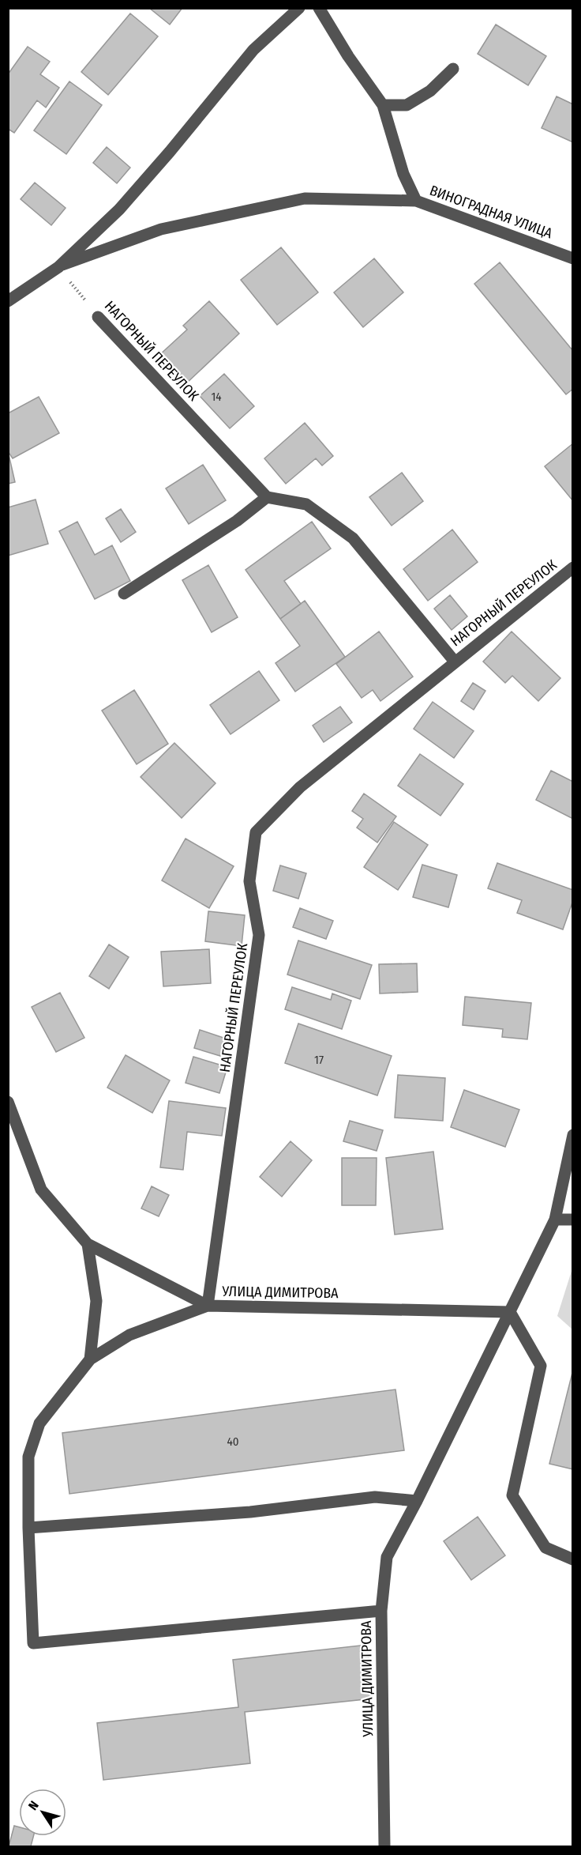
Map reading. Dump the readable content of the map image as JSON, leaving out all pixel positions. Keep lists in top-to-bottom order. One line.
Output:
{"streets":{"street":["ВИНОГРАДНАЯ УЛИЦА","НАГОРНЫЙ ПЕРЕУЛОК","УЛИЦА ДИМИТРОВА"]},"crossings":[["НАГОРНЫЙ ПЕРЕУЛОК","УЛИЦА ДИМИТРОВА"]],"house_numbers":["14","17","40"],"north":"top left"}
